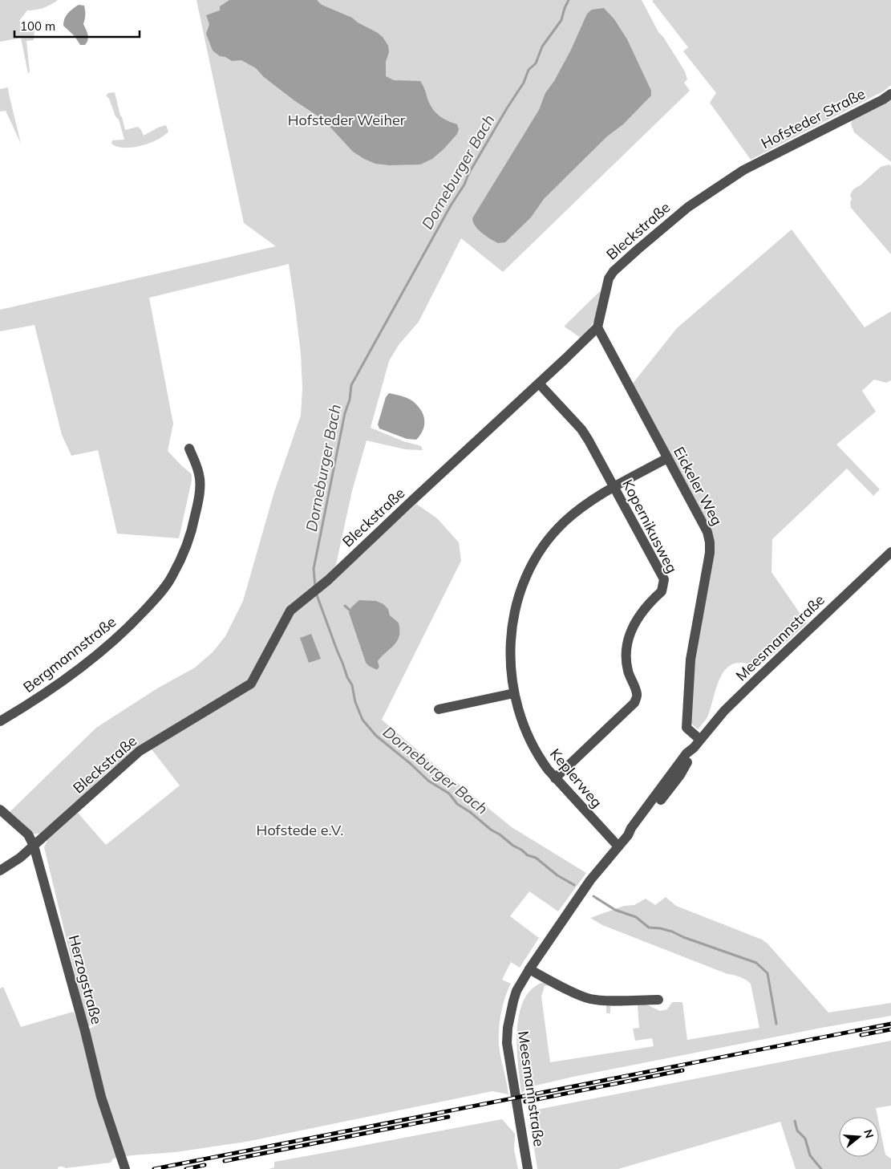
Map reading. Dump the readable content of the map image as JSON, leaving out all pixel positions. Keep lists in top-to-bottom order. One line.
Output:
{"streets":{"street":["Hofsteder Straße","Bleckstraße","Eickeler Weg","Kopernikusweg","Meesmannstraße","Bergmannstraße","Keplerweg","Herzogstraße"]},"crossings":[["Hofsteder Straße","Bleckstraße"],["Bleckstraße","Eickeler Weg"],["Bleckstraße","Kopernikusweg"],["Bleckstraße","Herzogstraße"],["Eickeler Weg","Meesmannstraße"],["Eickeler Weg","Keplerweg"],["Kopernikusweg","Keplerweg"],["Meesmannstraße","Keplerweg"]],"water":["Dorneburger Bach"],"parks":["Hofsteder Weiher","Hofstede e.V."],"scale_bar":"100 m","north":"right"}
